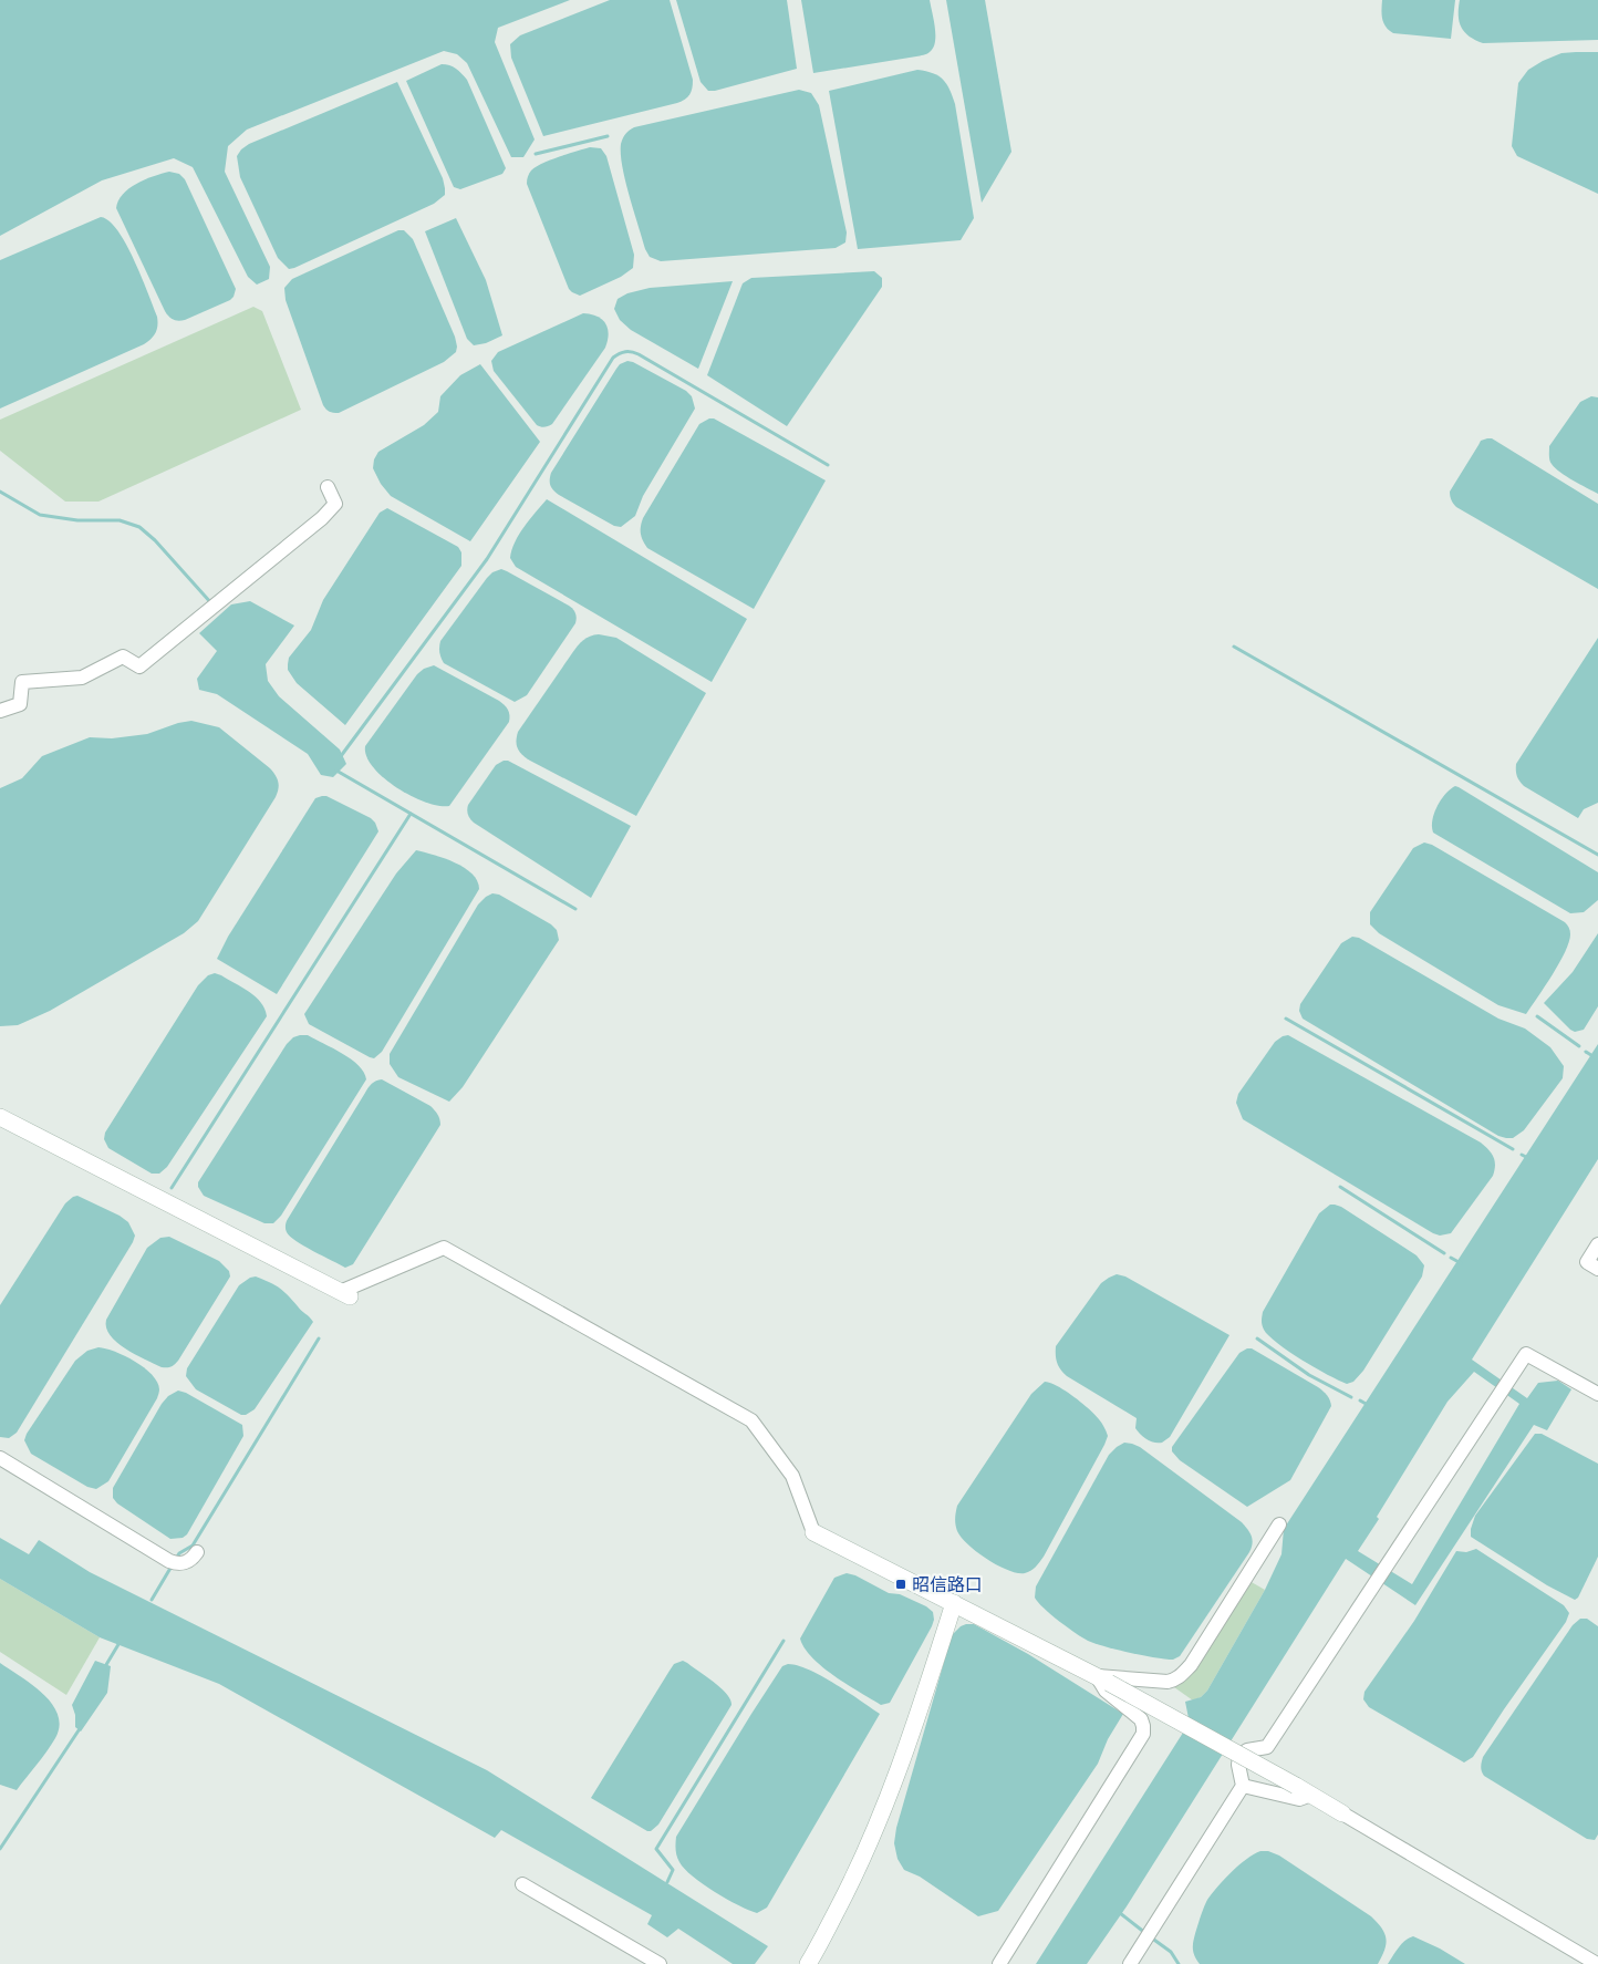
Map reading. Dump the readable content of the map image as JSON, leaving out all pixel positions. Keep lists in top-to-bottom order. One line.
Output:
{"places":{"transit":["昭信路口"]}}
